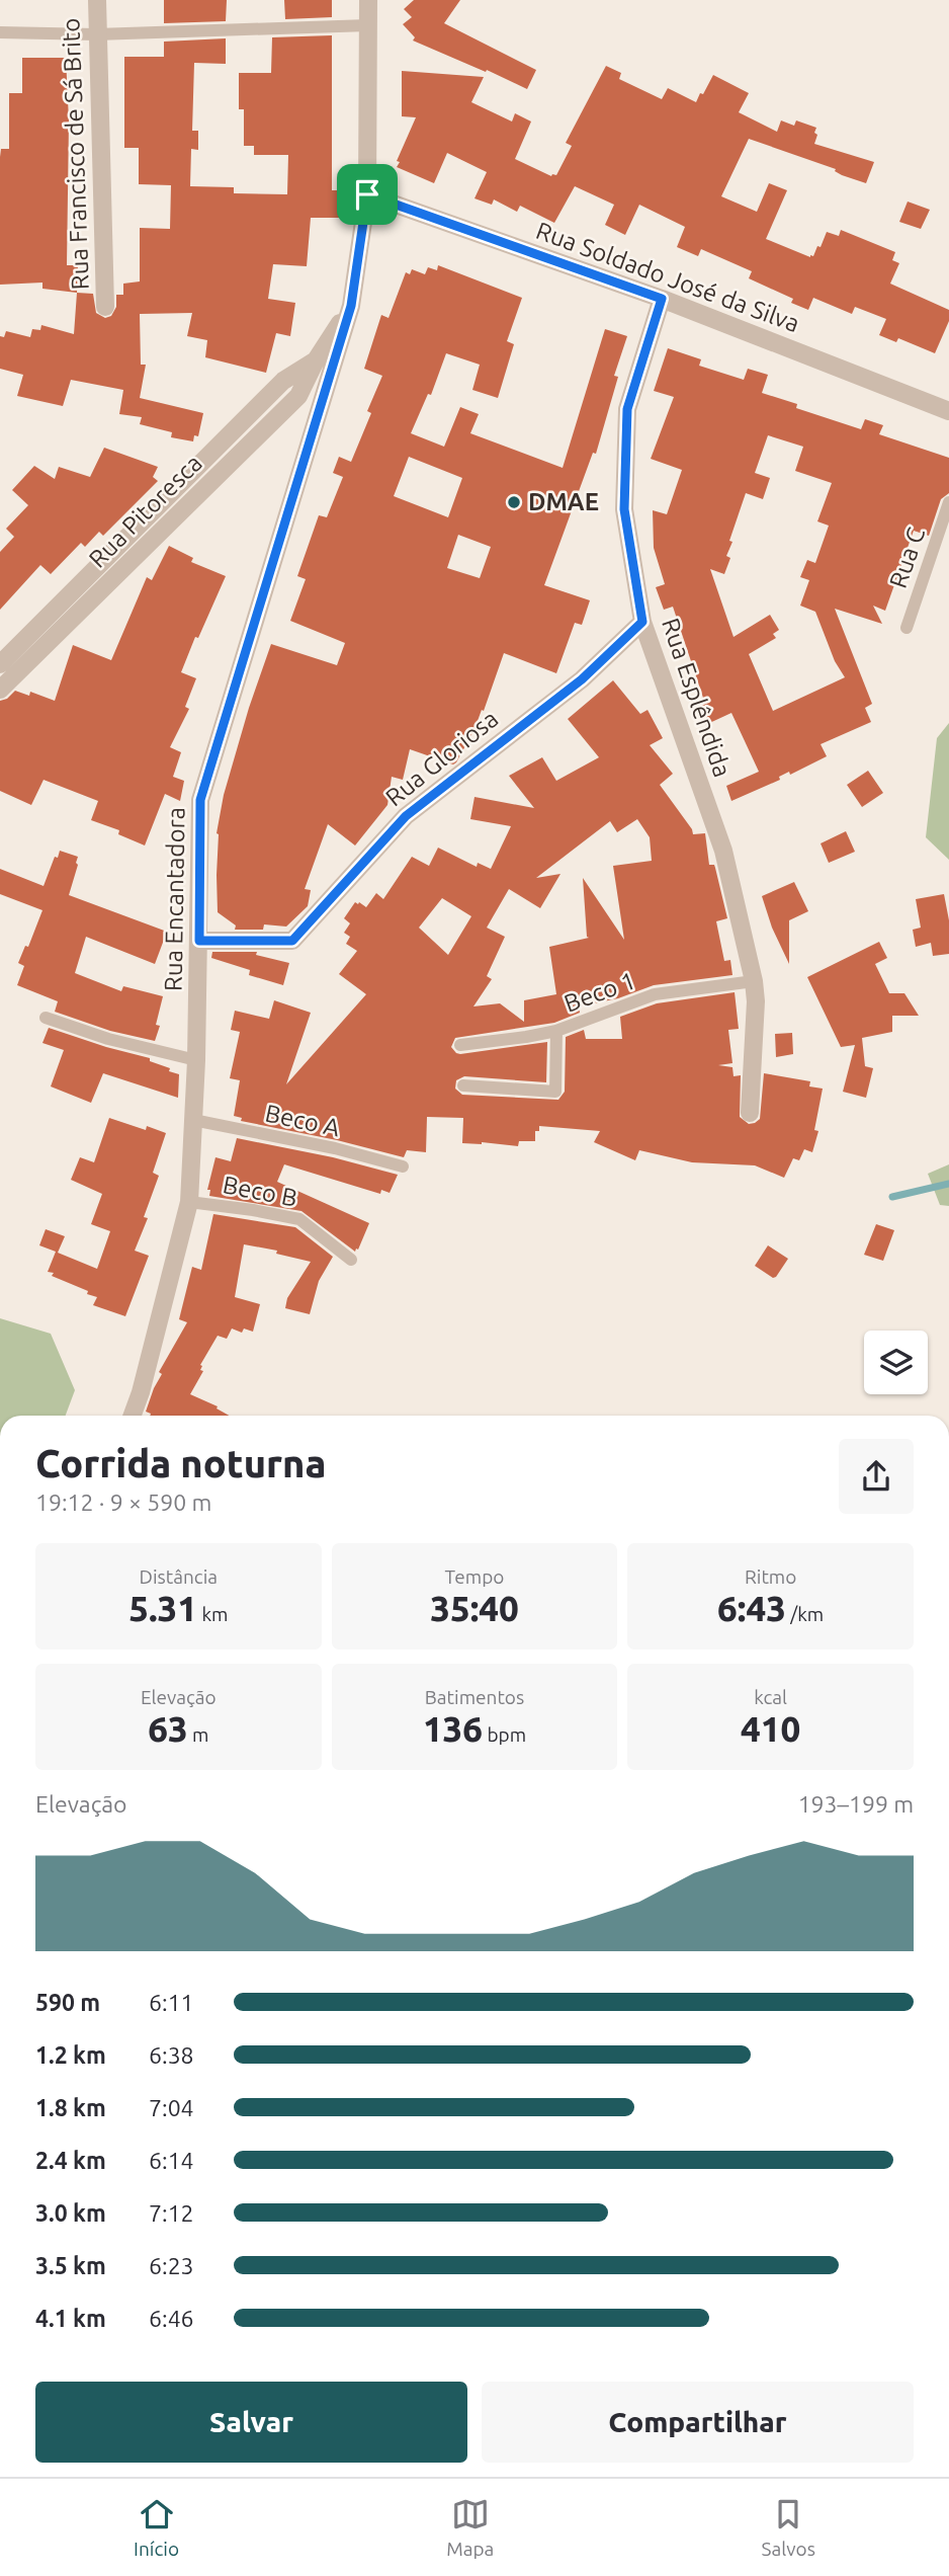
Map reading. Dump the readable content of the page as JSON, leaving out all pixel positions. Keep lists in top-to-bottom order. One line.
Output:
{"streets":{"street":["Rua Francisco de Sá Brito","Rua Soldado José da Silva","Rua Pitoresca","Rua Esplêndida","Rua Gloriosa","Rua Encantadora"],"lane":["Rua C","Beco 1","Beco A","Beco B"]},"crossings":[["Rua Soldado José da Silva","Rua Esplêndida"],["Rua Soldado José da Silva","Rua Encantadora"],["Rua Pitoresca","Rua Encantadora"],["Rua Esplêndida","Rua Gloriosa"],["Rua Esplêndida","Beco 1"],["Rua Gloriosa","Rua Encantadora"],["Rua Encantadora","Beco A"],["Rua Encantadora","Beco B"]],"places":["DMAE"],"page":{"heading":["Corrida noturna","19:12 · 9 × 590 m"],"stats":[["Distância","5.31 km"],["Tempo","35:40"],["Ritmo","6:43 /km"],["Elevação","63 m"],["Batimentos","136 bpm"],["kcal","410"]],"chart":["Elevação","193–199 m"],"list":[{"name":"590 m","note":"6:11"},{"name":"1.2 km","note":"6:38"},{"name":"1.8 km","note":"7:04"},{"name":"2.4 km","note":"6:14"},{"name":"3.0 km","note":"7:12"},{"name":"3.5 km","note":"6:23"},{"name":"4.1 km","note":"6:46"}],"buttons":["Salvar","Compartilhar"],"tabs":["Início","Mapa","Salvos"]}}
